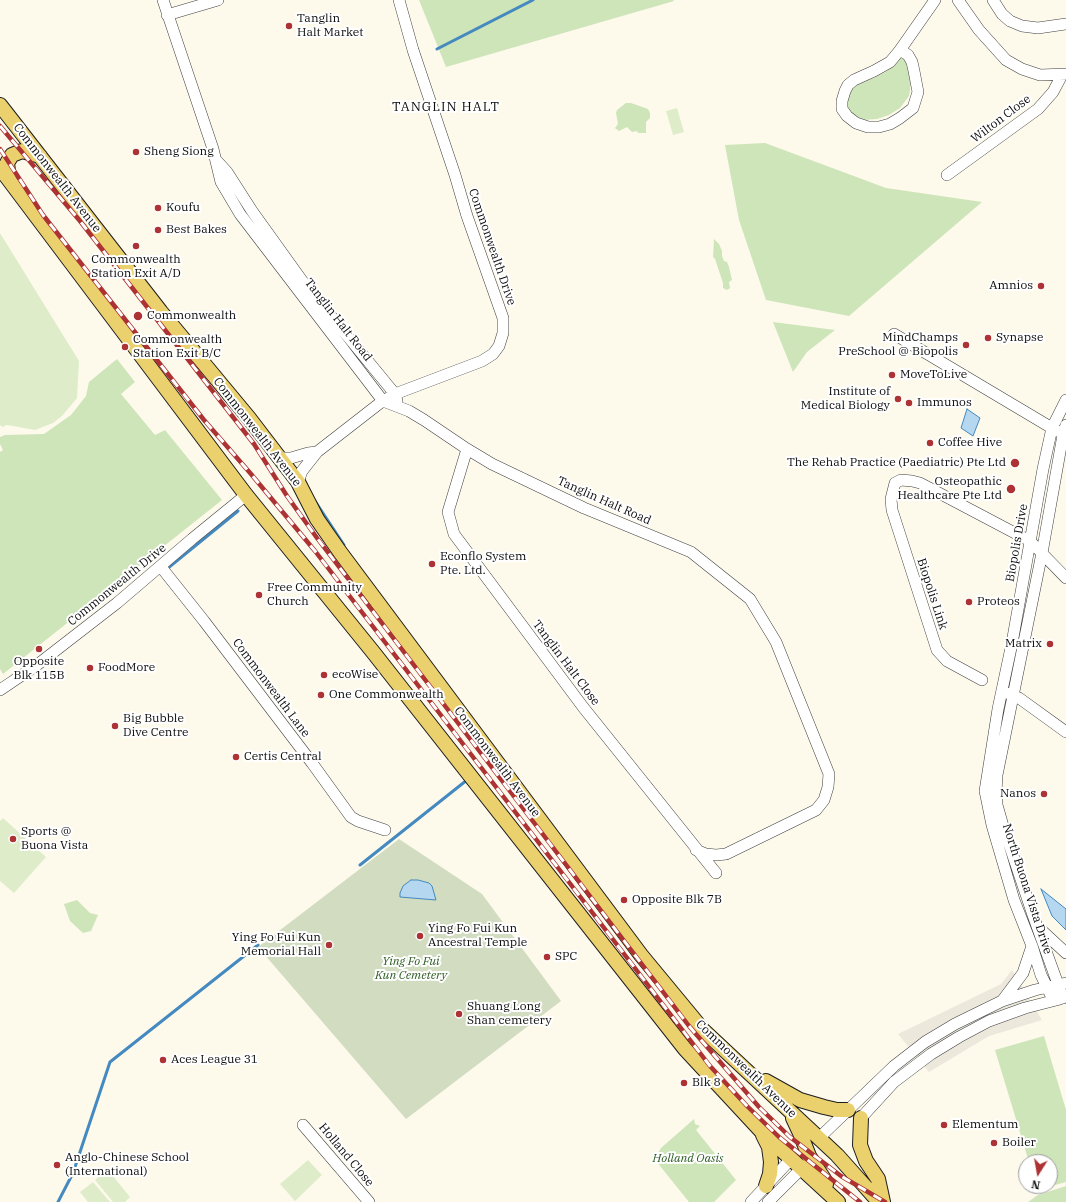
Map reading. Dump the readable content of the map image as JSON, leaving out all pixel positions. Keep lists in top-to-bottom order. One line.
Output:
{"streets":{"main road":["Commonwealth Avenue"],"street":["Wilton Close","Commonwealth Drive","Tanglin Halt Road","Biopolis Drive","Biopolis Link","Tanglin Halt Close","Commonwealth Lane","North Buona Vista Drive","Holland Close"]},"crossings":[["Commonwealth Avenue","Commonwealth Drive"],["Commonwealth Drive","Tanglin Halt Road"],["Commonwealth Drive","Commonwealth Lane"],["Tanglin Halt Road","Tanglin Halt Close"],["Biopolis Drive","Biopolis Link"],["Biopolis Drive","North Buona Vista Drive"]],"districts":["TANGLIN HALT"],"parks":["Ying Fo Fui Kun Cemetery","Holland Oasis"],"places":["Tanglin Halt Market","Sheng Siong","Koufu","Best Bakes","Commonwealth Station Exit A/D","Amnios","Commonwealth","Synapse","MindChamps PreSchool @ Biopolis","Commonwealth Station Exit B/C","MoveToLive","Institute of Medical Biology","Immunos","Coffee Hive","The Rehab Practice (Paediatric) Pte Ltd","Osteopathic Healthcare Pte Ltd","Econflo System Pte. Ltd.","Free Community Church","Proteos","Matrix","Opposite Blk 115B","FoodMore","ecoWise","One Commonwealth","Big Bubble Dive Centre","Certis Central","Nanos","Sports @ Buona Vista","Opposite Blk 7B","Ying Fo Fui Kun Ancestral Temple","Ying Fo Fui Kun Memorial Hall","SPC","Shuang Long Shan cemetery","Aces League 31","Blk 8","Elementum","Boiler","Anglo-Chinese School (International)"],"north":"bottom"}
